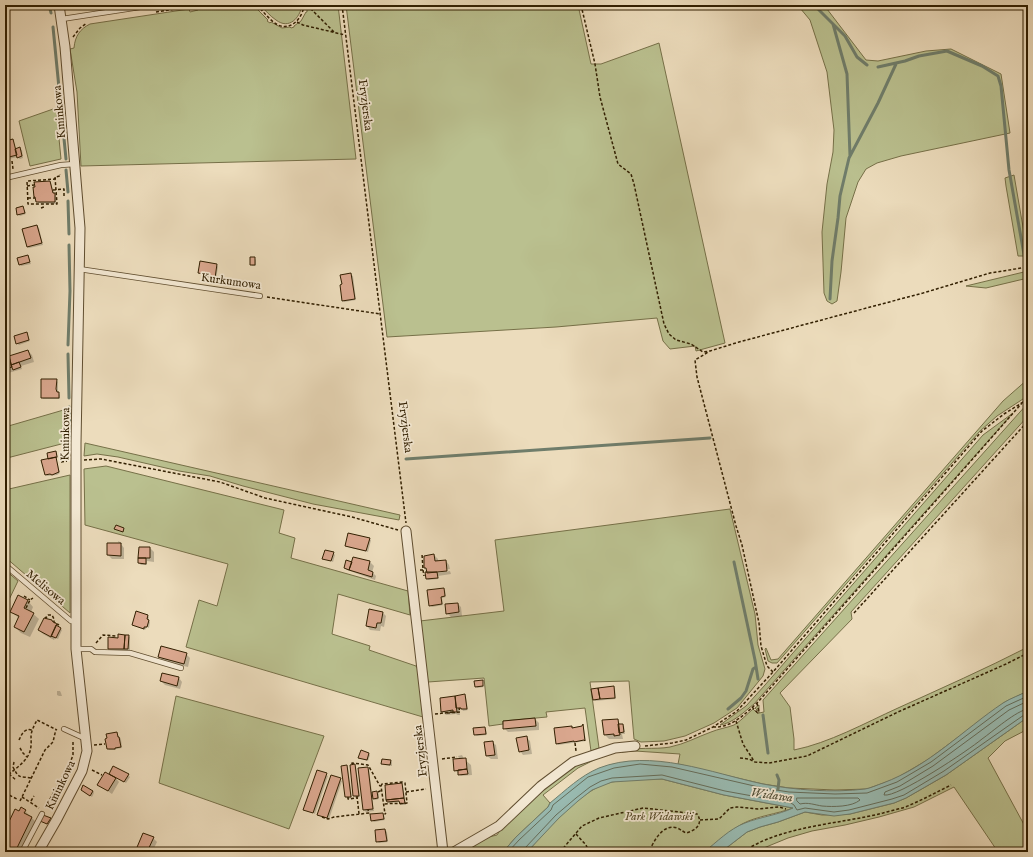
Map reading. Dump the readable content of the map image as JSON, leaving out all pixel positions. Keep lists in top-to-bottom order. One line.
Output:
{"streets":{"street":["Fryzjerska","Kminkowa"],"lane":["Kurkumowa","Melisowa"]},"crossings":[["Fryzjerska","Kurkumowa"],["Kminkowa","Kurkumowa"],["Kminkowa","Melisowa"]],"water":["Widawa"],"parks":["Park Widawski"]}
